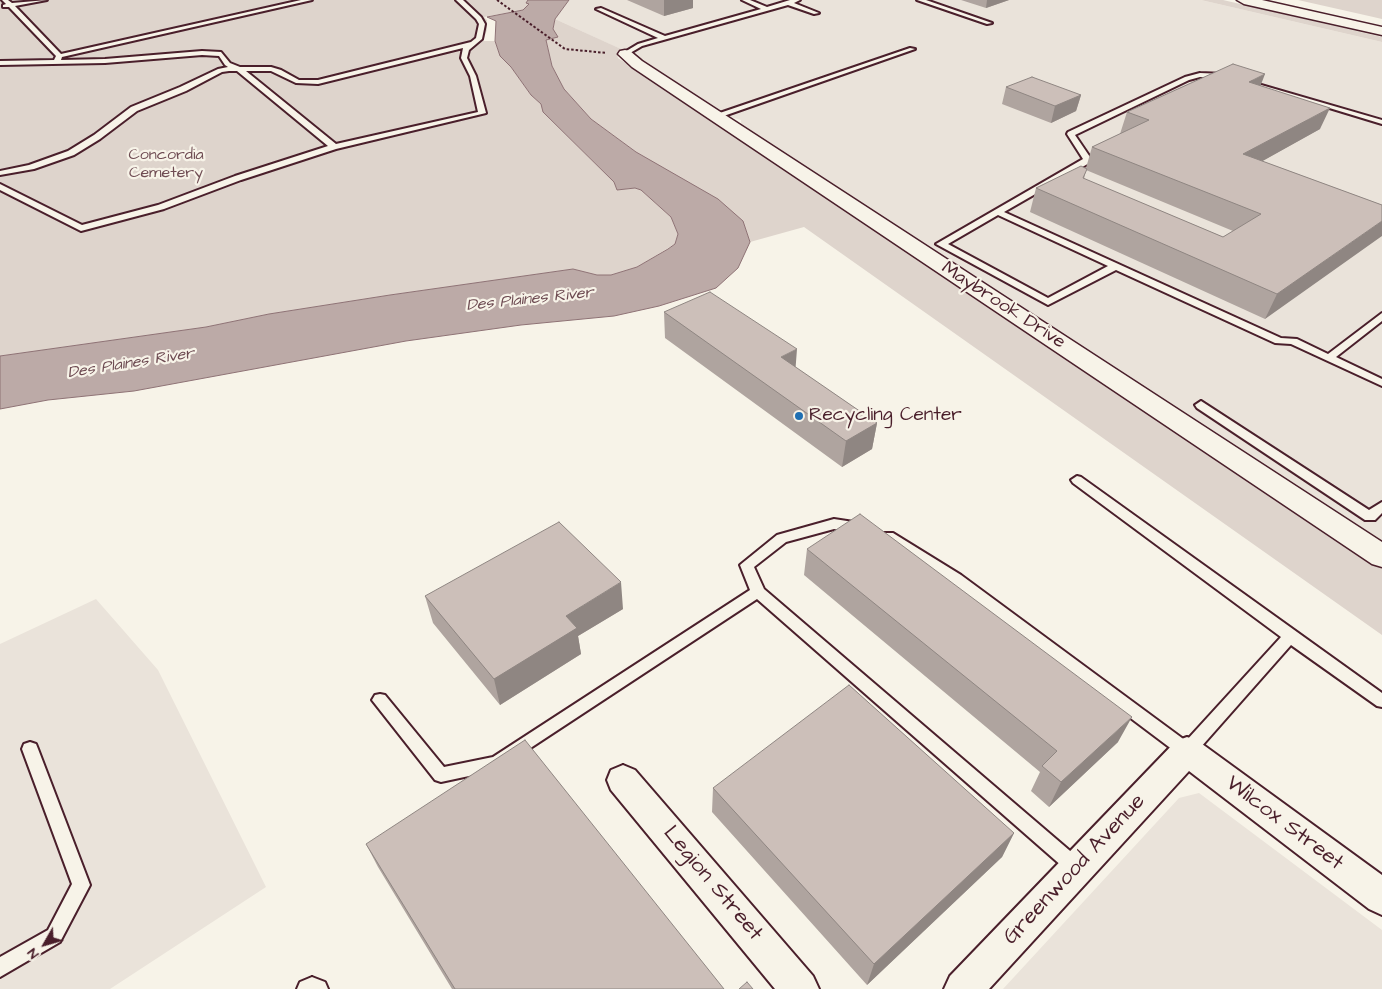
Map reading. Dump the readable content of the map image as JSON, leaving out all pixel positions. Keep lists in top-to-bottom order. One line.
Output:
{"streets":{"main road":["Maybrook Drive"],"street":["Wilcox Street","Greenwood Avenue","Legion Street"]},"crossings":[["Wilcox Street","Greenwood Avenue"]],"water":["Des Plaines River"],"parks":["Concordia Cemetery"],"places":["Recycling Center"],"north":"bottom left"}
